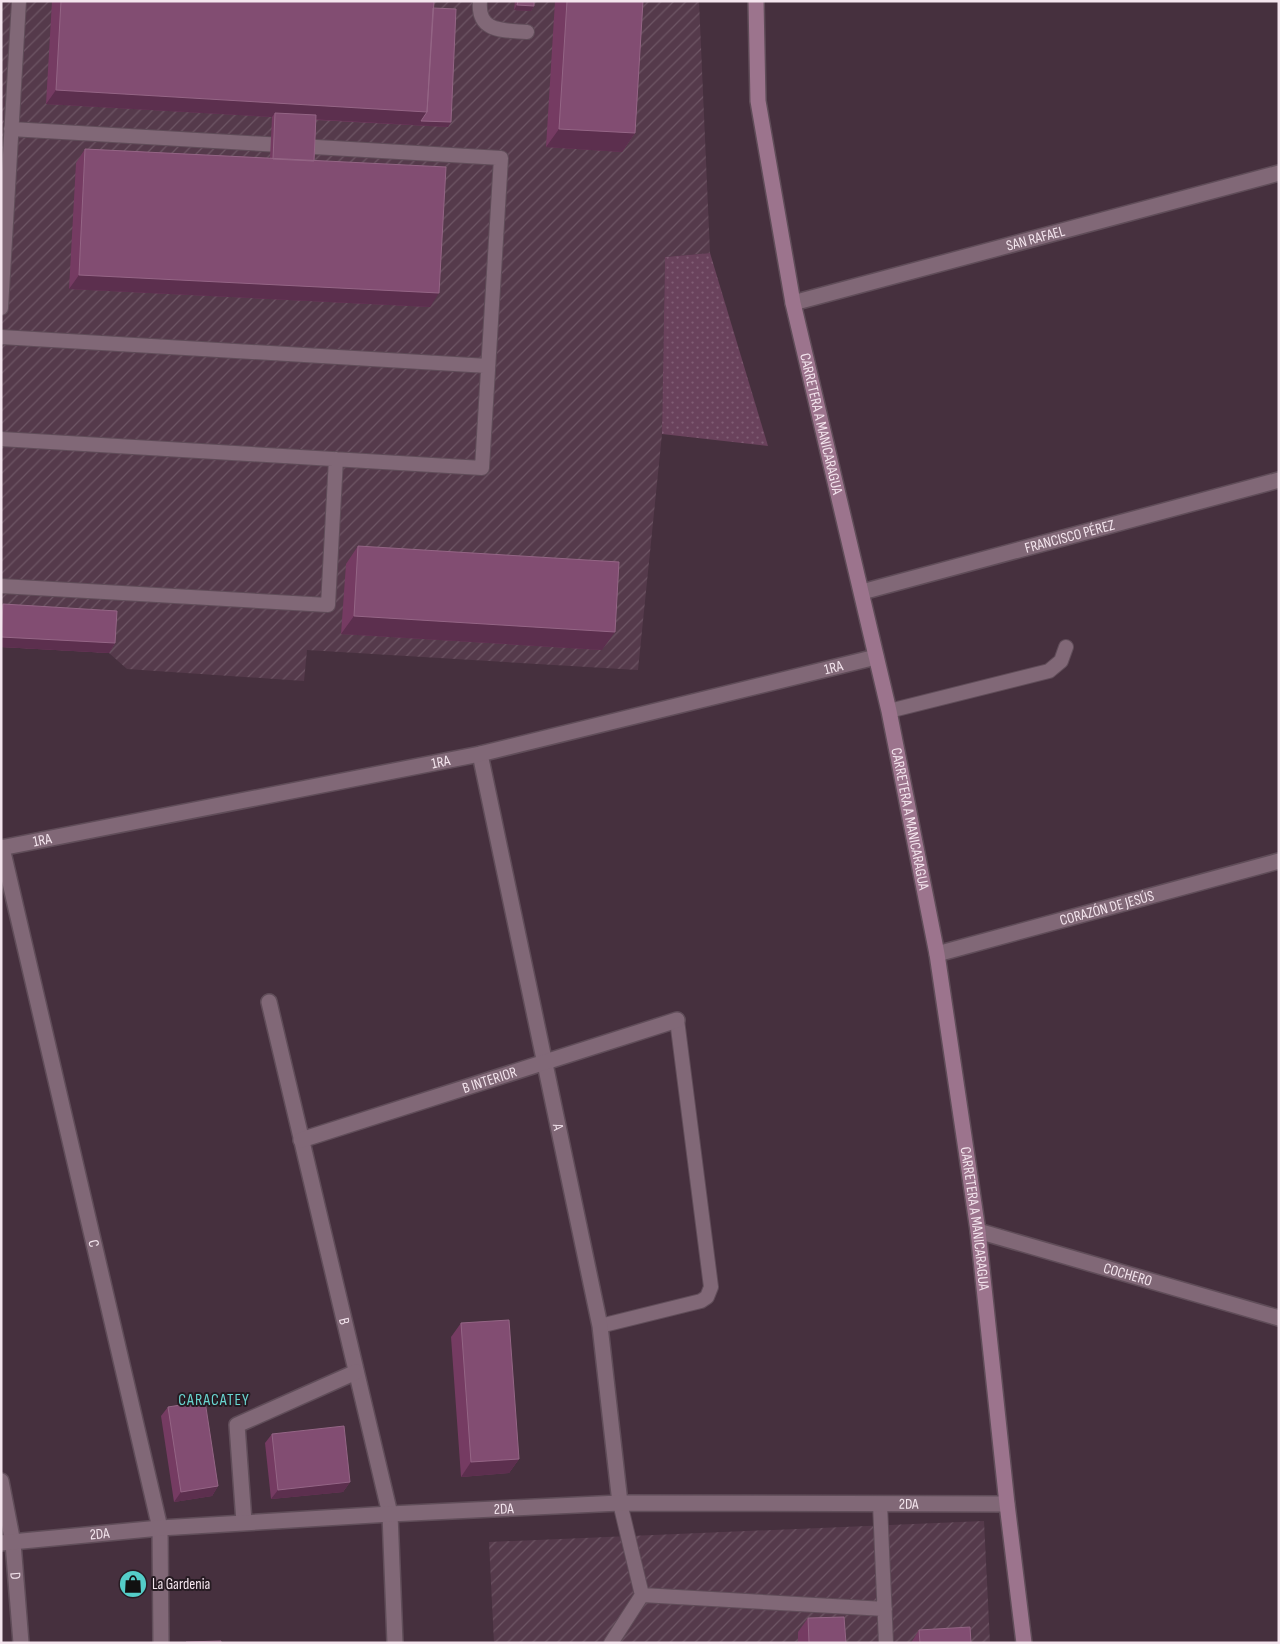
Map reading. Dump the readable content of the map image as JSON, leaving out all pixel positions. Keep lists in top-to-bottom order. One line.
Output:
{"streets":{"main road":["CARRETERA A MANICARAGUA"],"street":["SAN RAFAEL","FRANCISCO PÉREZ","1RA","CORAZÓN DE JESÚS","B INTERIOR","A","C","COCHERO","B","2DA","D"]},"crossings":[["SAN RAFAEL","CARRETERA A MANICARAGUA"],["CARRETERA A MANICARAGUA","FRANCISCO PÉREZ"],["CARRETERA A MANICARAGUA","1RA"],["CARRETERA A MANICARAGUA","CORAZÓN DE JESÚS"],["CARRETERA A MANICARAGUA","COCHERO"],["CARRETERA A MANICARAGUA","2DA"],["1RA","A"],["1RA","C"],["B INTERIOR","A"],["B INTERIOR","B"],["A","2DA"],["C","2DA"],["B","2DA"],["2DA","D"]],"districts":["CARACATEY"],"places":{"shop":["La Gardenia"]}}
